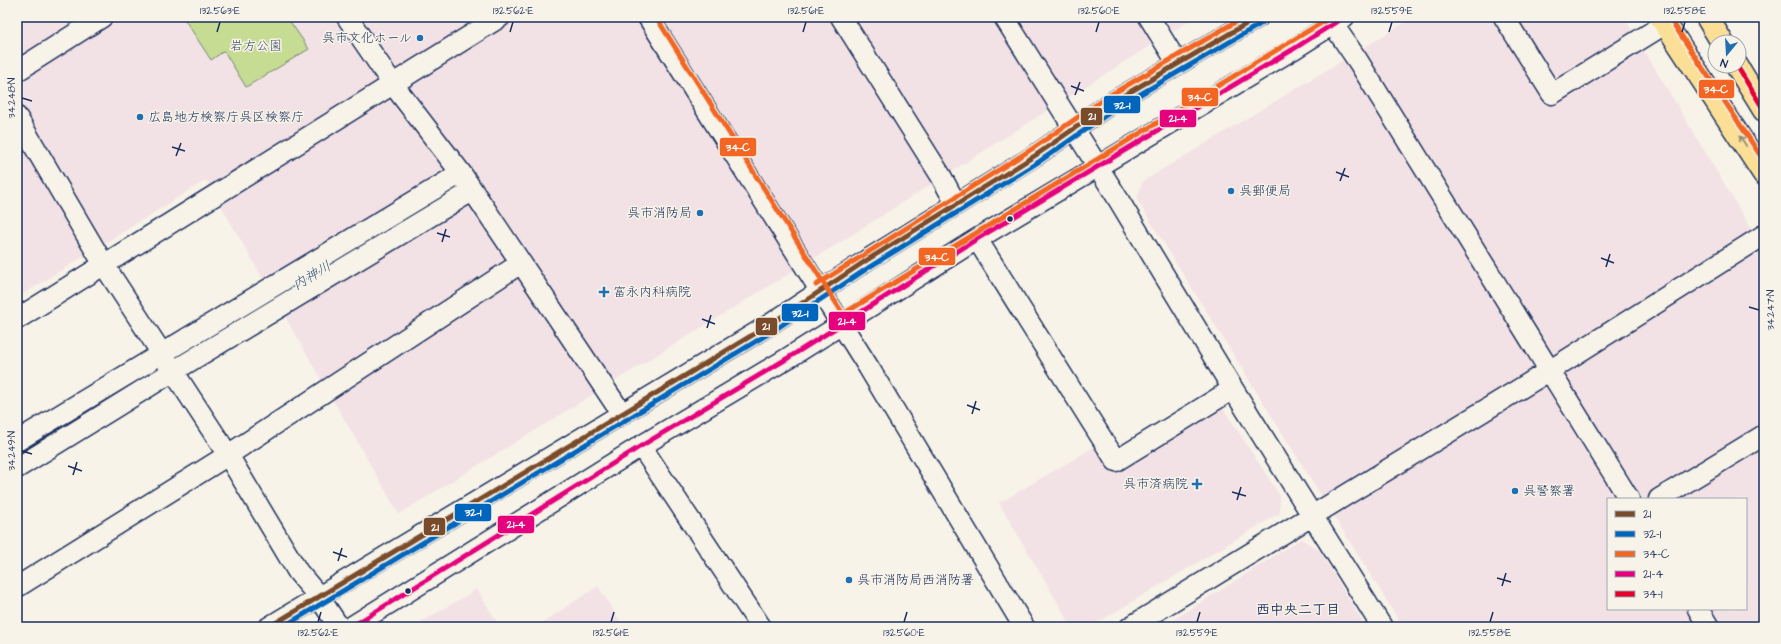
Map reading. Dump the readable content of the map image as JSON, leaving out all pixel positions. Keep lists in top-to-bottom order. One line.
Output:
{"districts":["西中央二丁目"],"water":["内神川"],"parks":["岩方公園"],"places":{"other":["呉市文化ホール","広島地方検察庁呉区検察庁","呉郵便局","呉市消防局","呉警察署","呉市消防局西消防署"],"health":["富永内科病院","呉市済病院"]},"lines":["transit line 21","transit line 34-C","transit line 21-4","transit line 32-1","transit line 34-1"],"legend":["21","32-1","34-C","21-4","34-1"],"north":"bottom","coordinates":["132.563°E","132.562°E","132.561°E","132.560°E","132.559°E","132.558°E","34.248°N","34.247°N","34.249°N"]}
